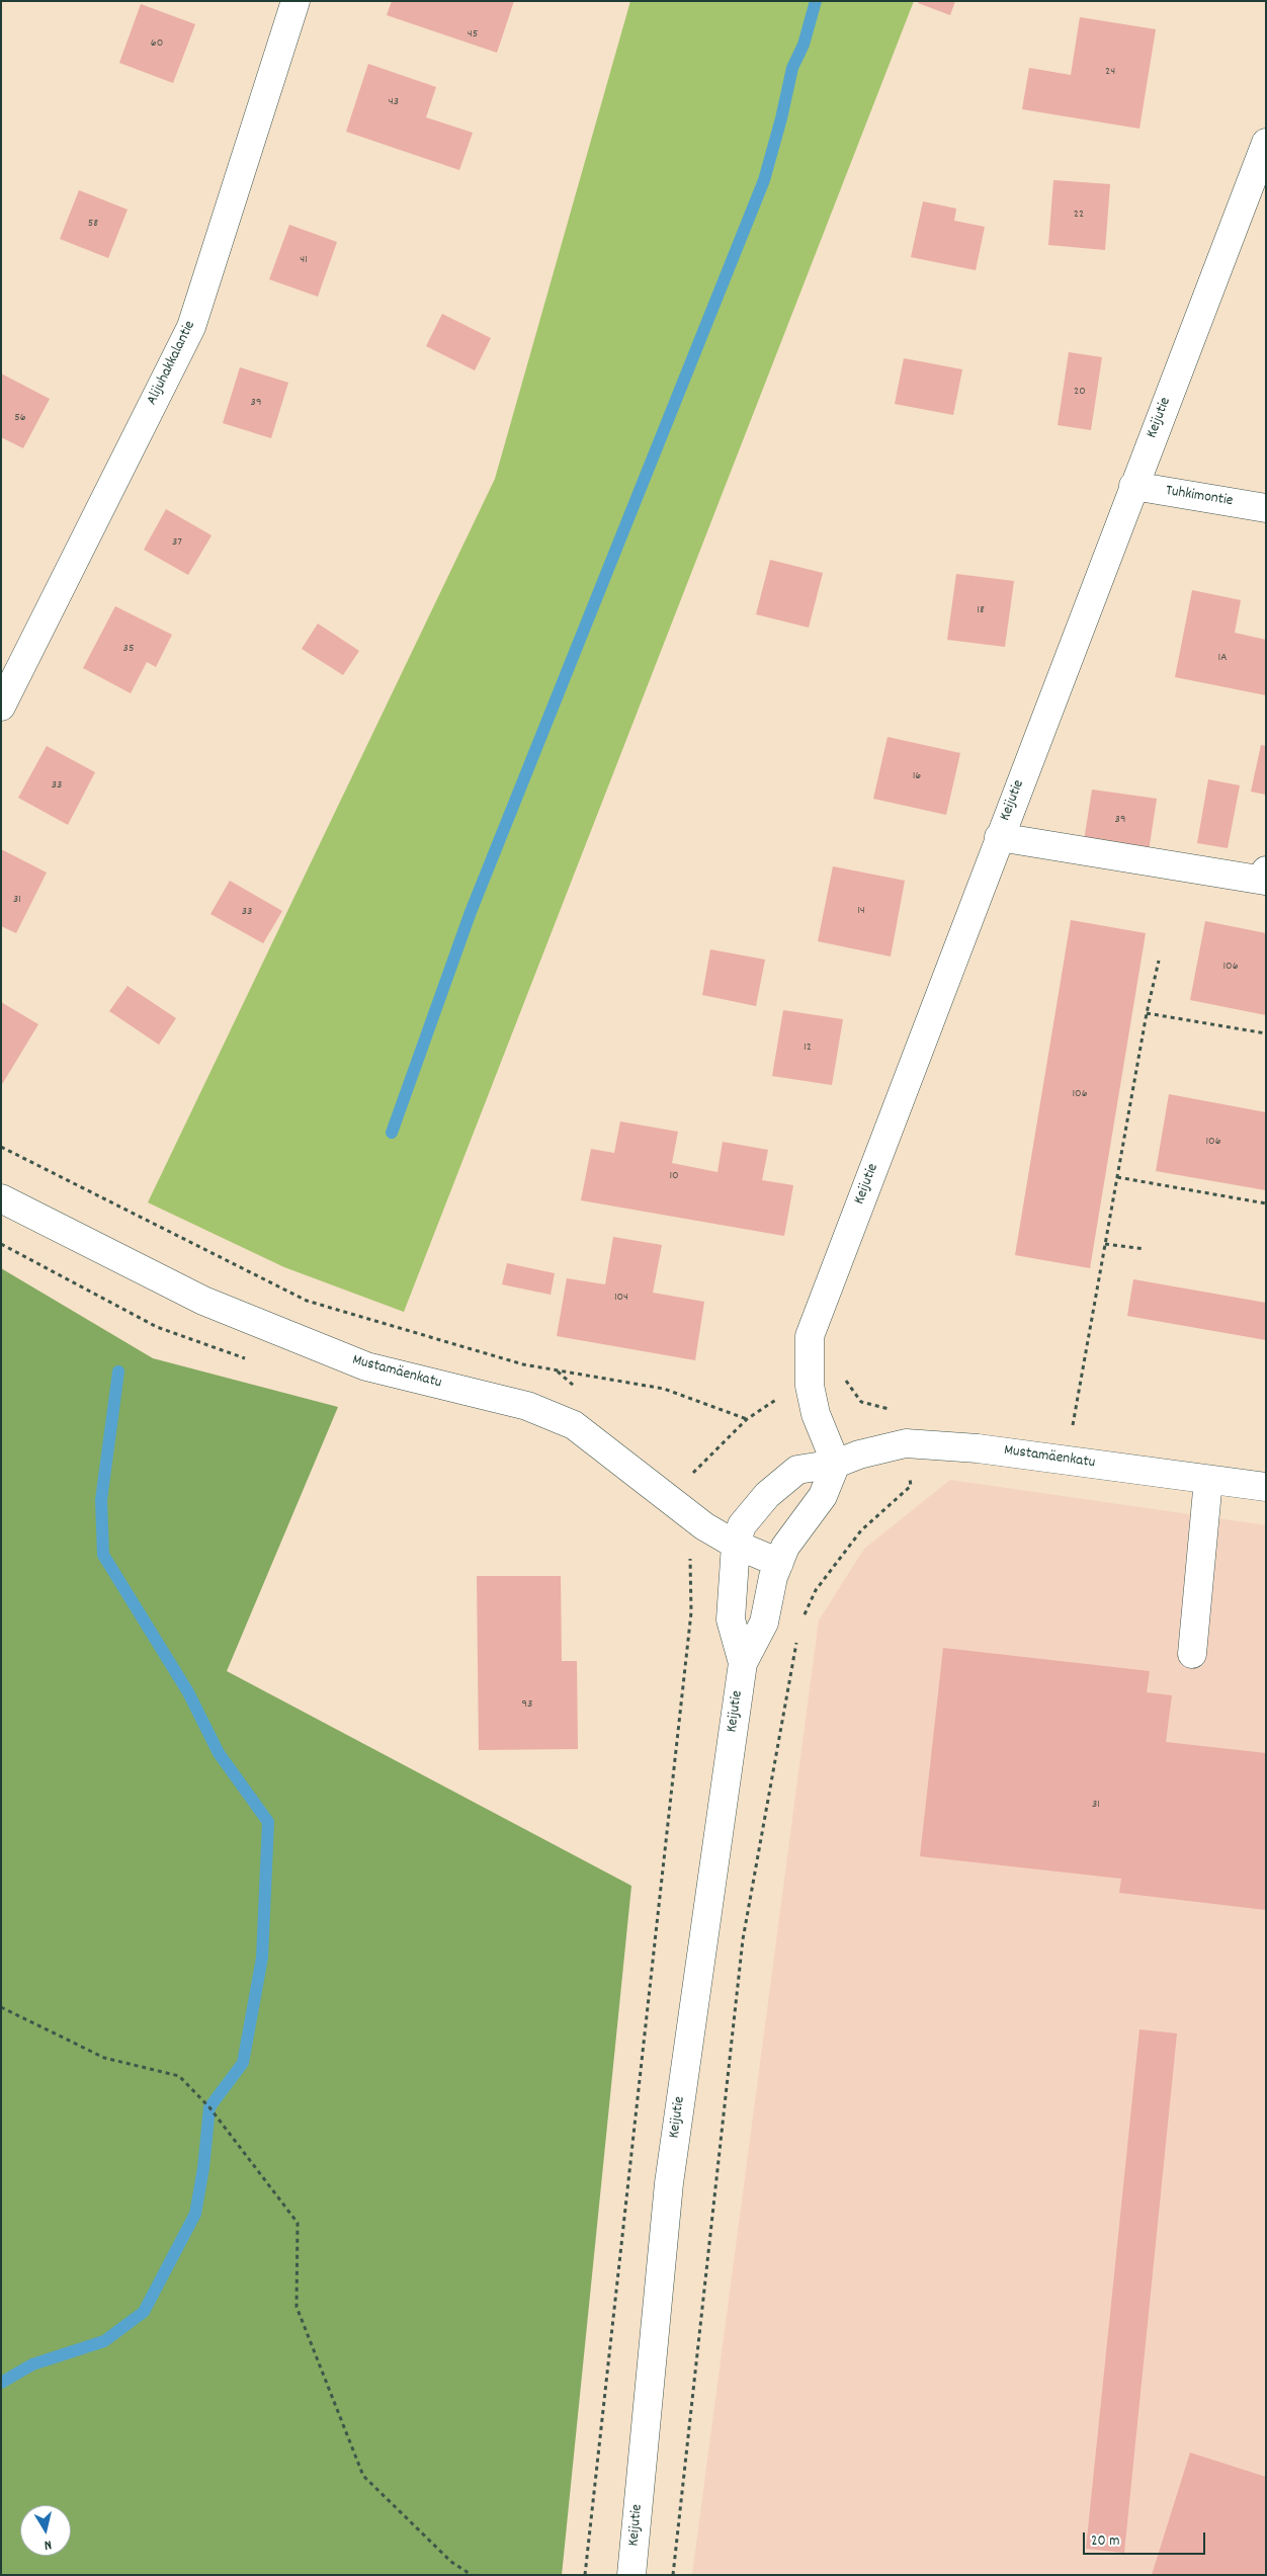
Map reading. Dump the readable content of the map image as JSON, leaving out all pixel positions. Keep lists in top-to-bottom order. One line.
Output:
{"streets":{"street":["Alijuhakkalantie","Keijutie","Tuhkimontie","Mustamäenkatu"]},"crossings":[["Keijutie","Tuhkimontie"],["Keijutie","Mustamäenkatu"]],"house_numbers":["45","60","24","43","22","58","41","20","39","56","37","18","35","1A","16","33","39","31","14","33","106","12","106","106","10","104","93","31"],"scale_bar":"20 m","north":"bottom"}
